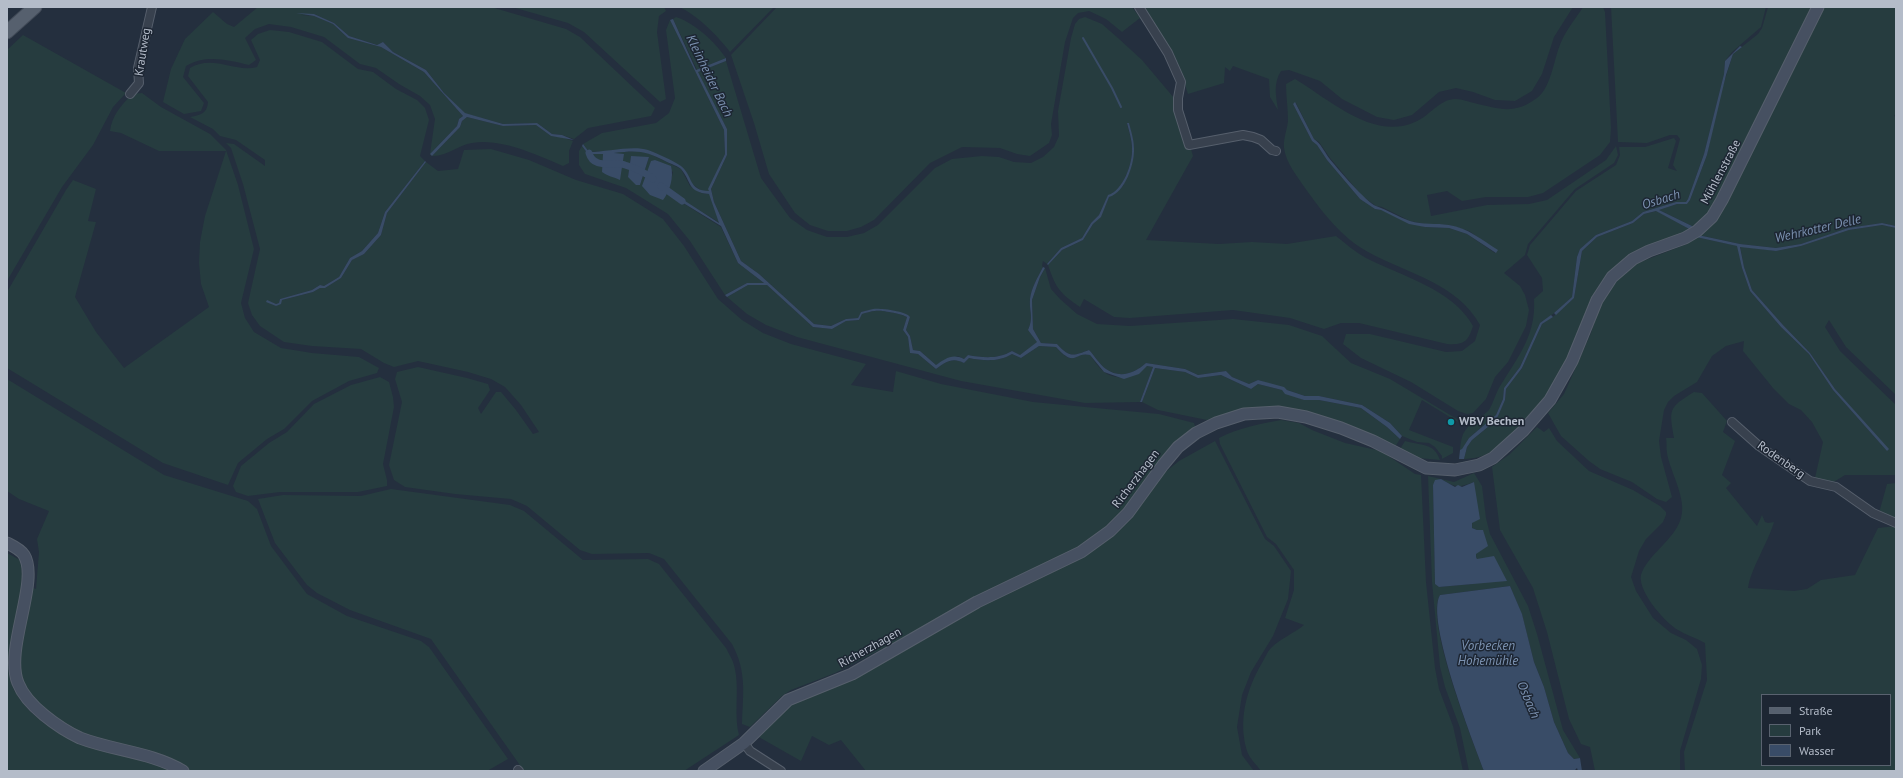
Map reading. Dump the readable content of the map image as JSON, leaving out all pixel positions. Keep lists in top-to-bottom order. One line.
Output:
{"streets":{"street":["Krautweg","Mühlenstraße","Rodenberg","Richerzhagen"]},"crossings":[["Mühlenstraße","Richerzhagen"]],"water":["Kleinheider Bach","Osbach","Wehrkotter Delle","Vorbecken Hohemühle"],"places":["WBV Bechen"],"legend":["Straße","Park","Wasser"]}
